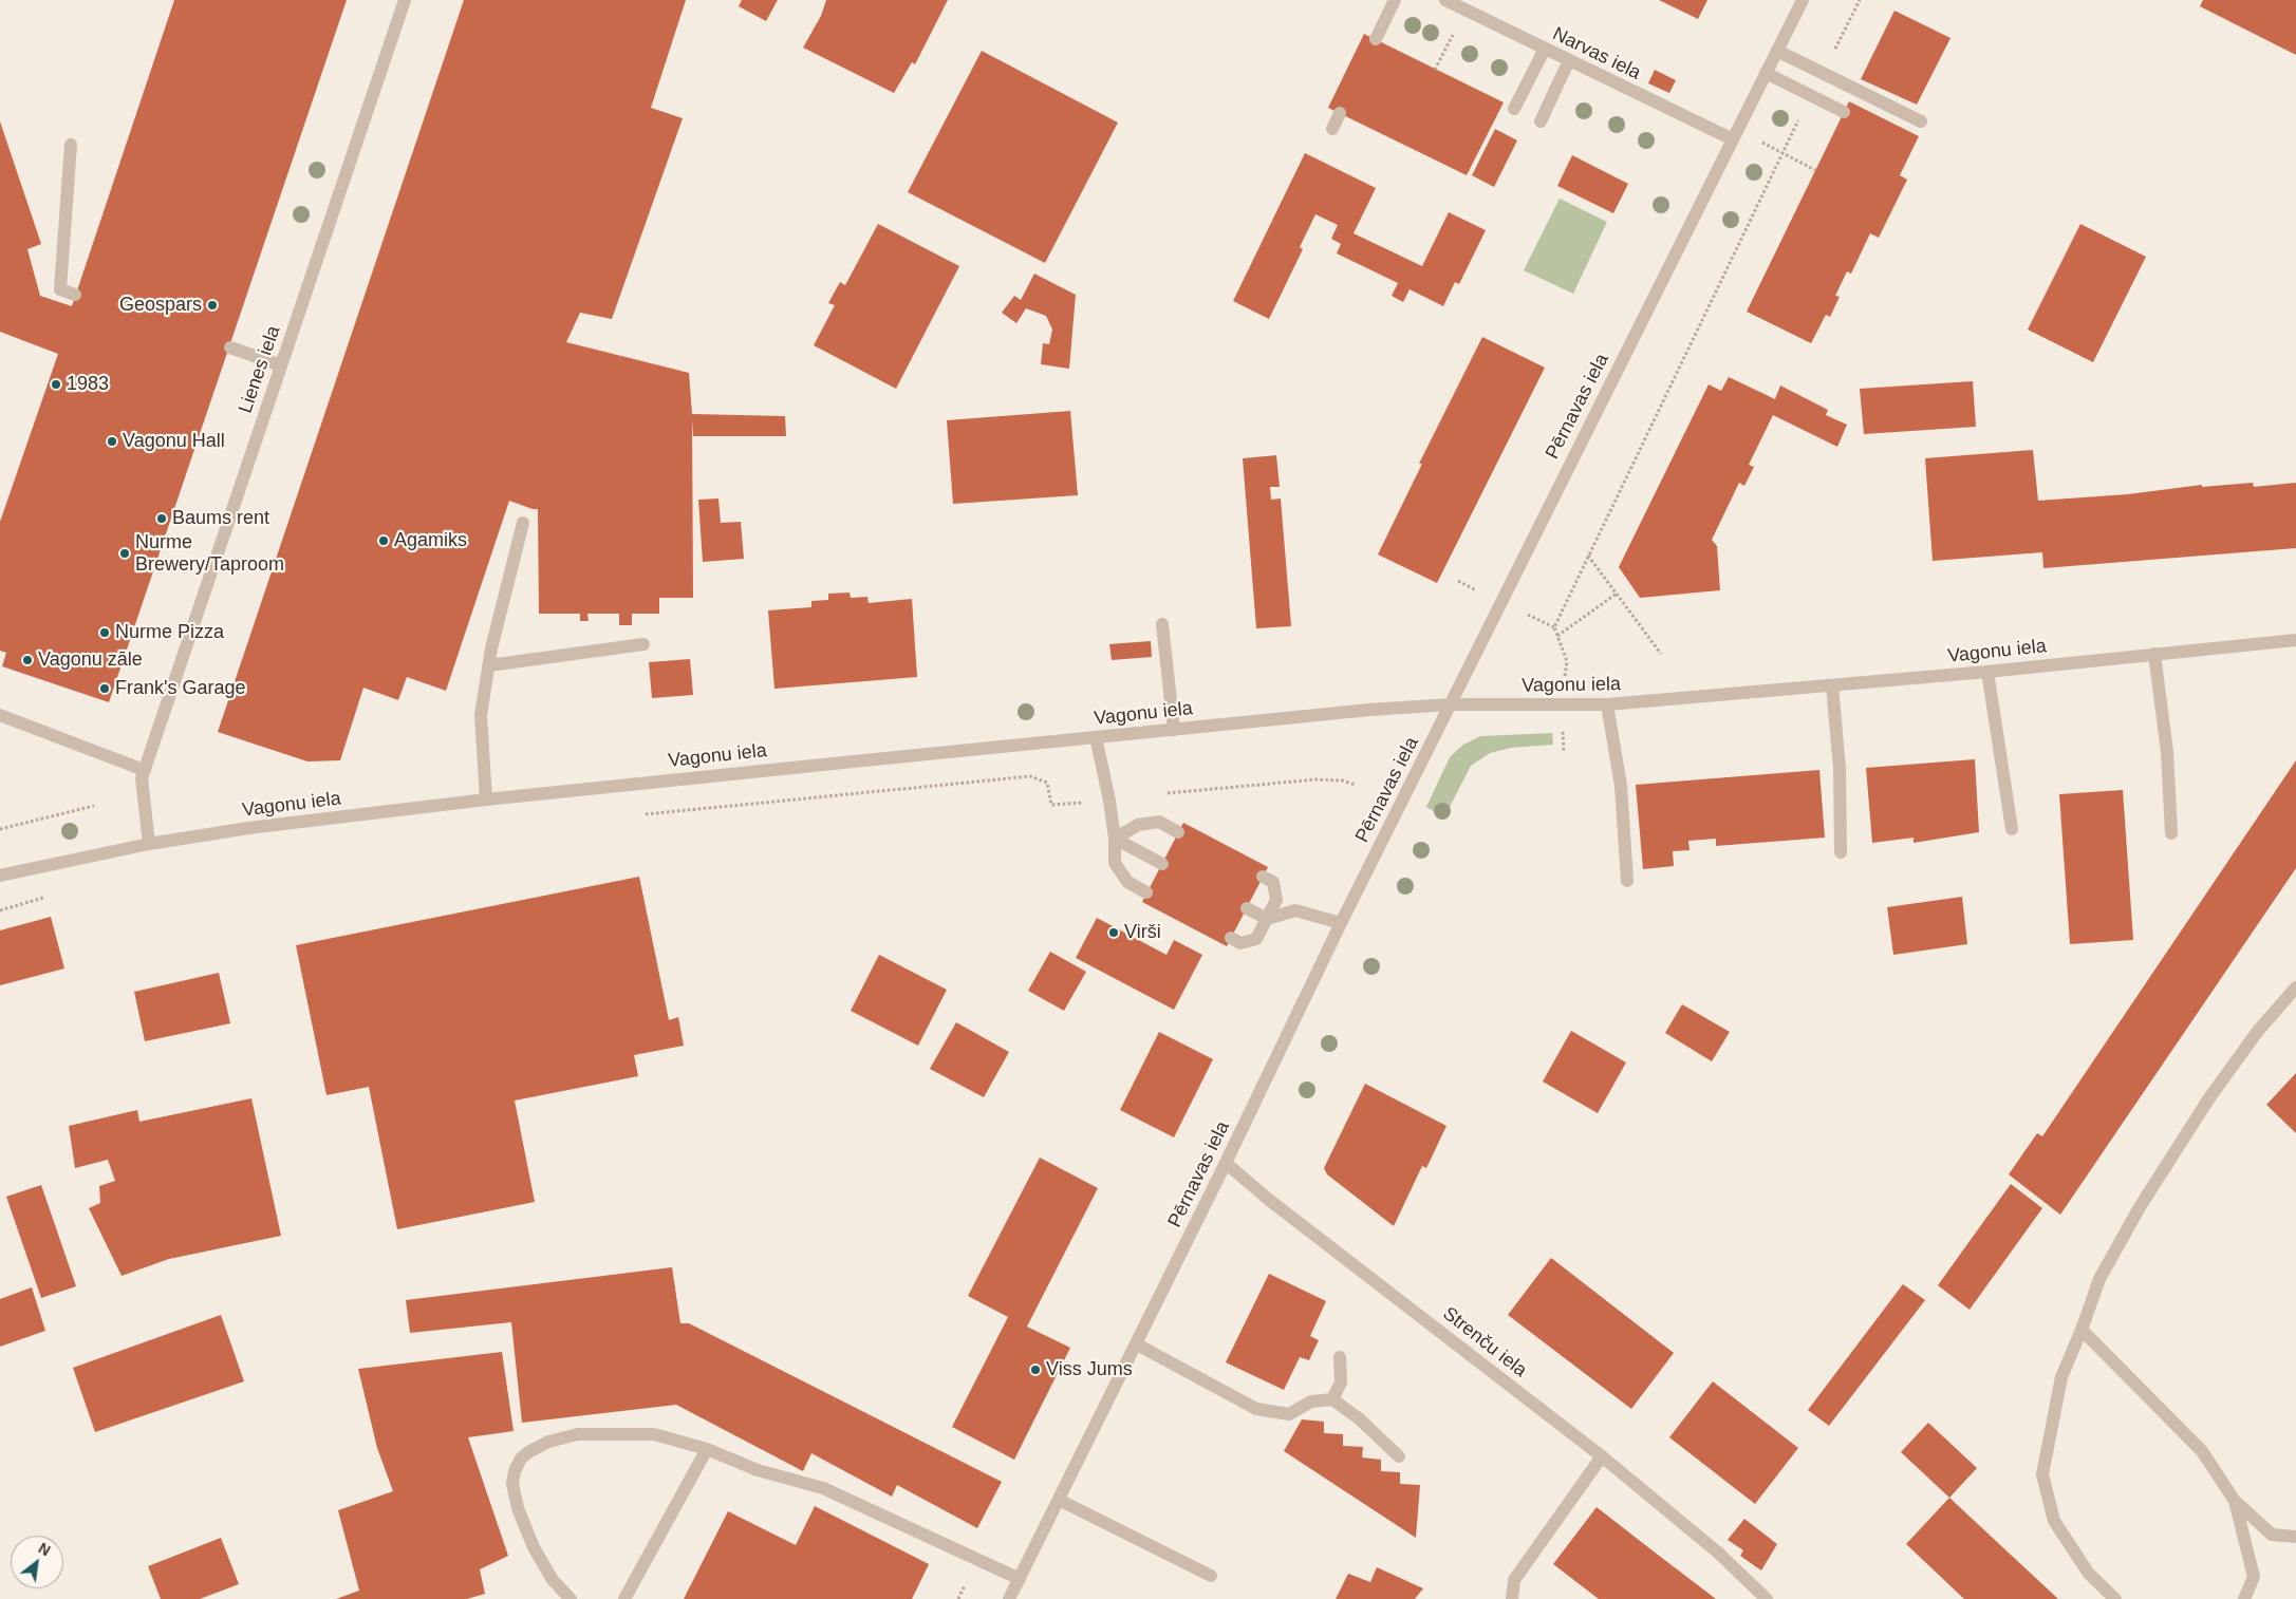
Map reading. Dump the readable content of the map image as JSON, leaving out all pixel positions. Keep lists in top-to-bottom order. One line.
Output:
{"streets":{"street":["Narvas iela","Lienes iela","Pērnavas iela","Vagonu iela","Strenču iela"]},"crossings":[["Narvas iela","Pērnavas iela"],["Lienes iela","Vagonu iela"],["Pērnavas iela","Vagonu iela"],["Pērnavas iela","Strenču iela"]],"places":["Geospars","1983","Vagonu Hall","Baums rent","Agamiks","Nurme Brewery/Taproom","Nurme Pizza","Vagonu zāle","Frank's Garage","Virši","Viss Jums"],"north":"top right"}
